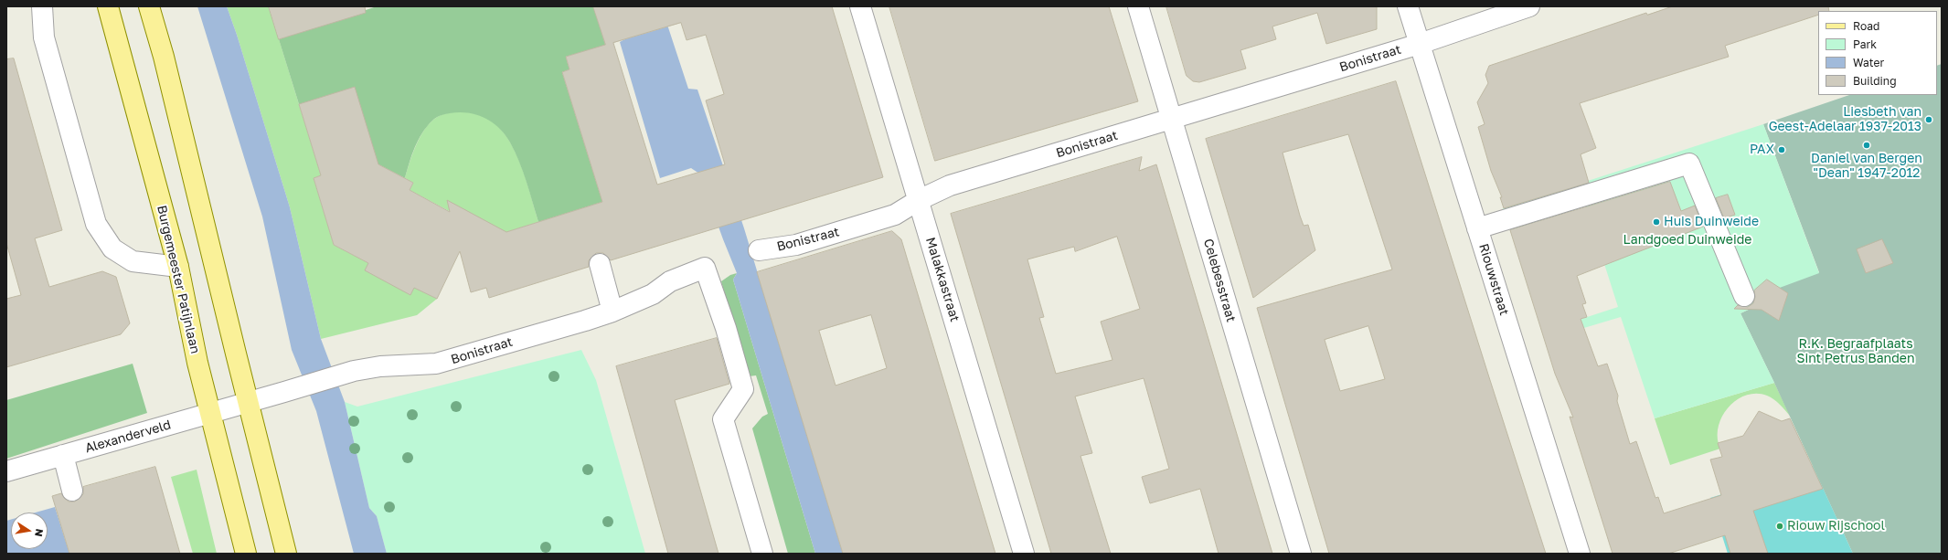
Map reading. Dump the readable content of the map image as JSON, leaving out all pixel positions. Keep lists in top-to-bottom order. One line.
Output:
{"streets":{"main road":["Burgemeester Patijnlaan"],"street":["Bonistraat","Malakkastraat","Riouwstraat","Celebesstraat","Alexanderveld"]},"crossings":[["Bonistraat","Malakkastraat"],["Bonistraat","Riouwstraat"],["Bonistraat","Celebesstraat"],["Bonistraat","Alexanderveld"],["Burgemeester Patijnlaan","Alexanderveld"]],"parks":["Landgoed Duinweide","R.K. Begraafplaats Sint Petrus Banden"],"places":["Liesbeth van Geest-Adelaar 1937-2013","Daniel van Bergen \"Dean\" 1947-2012","PAX","Huis Duinweide","Riouw Rijschool"],"legend":["Road","Park","Water","Building"],"north":"right"}
